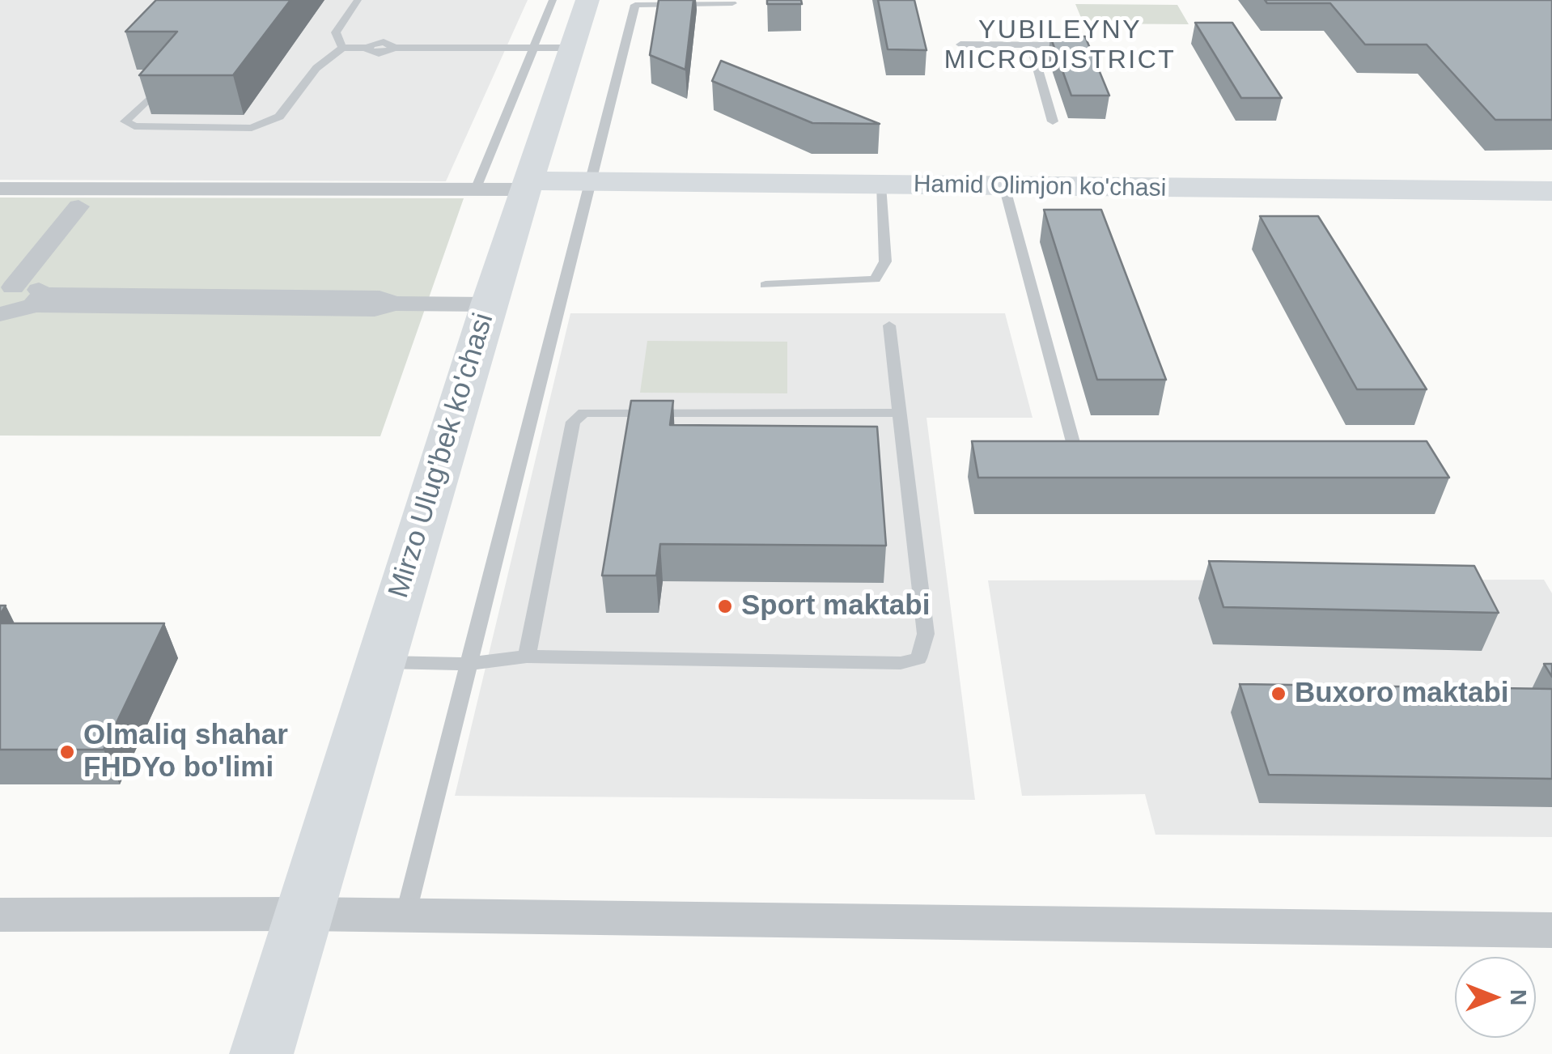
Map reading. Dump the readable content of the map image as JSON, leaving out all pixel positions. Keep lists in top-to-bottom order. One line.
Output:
{"streets":{"main road":["Hamid Olimjon ko'chasi","Mirzo Ulug'bek ko'chasi"]},"crossings":[["Hamid Olimjon ko'chasi","Mirzo Ulug'bek ko'chasi"]],"districts":["YUBILEYNY MICRODISTRICT"],"places":["Sport maktabi","Buxoro maktabi","Olmaliq shahar FHDYo bo'limi"],"north":"right"}
